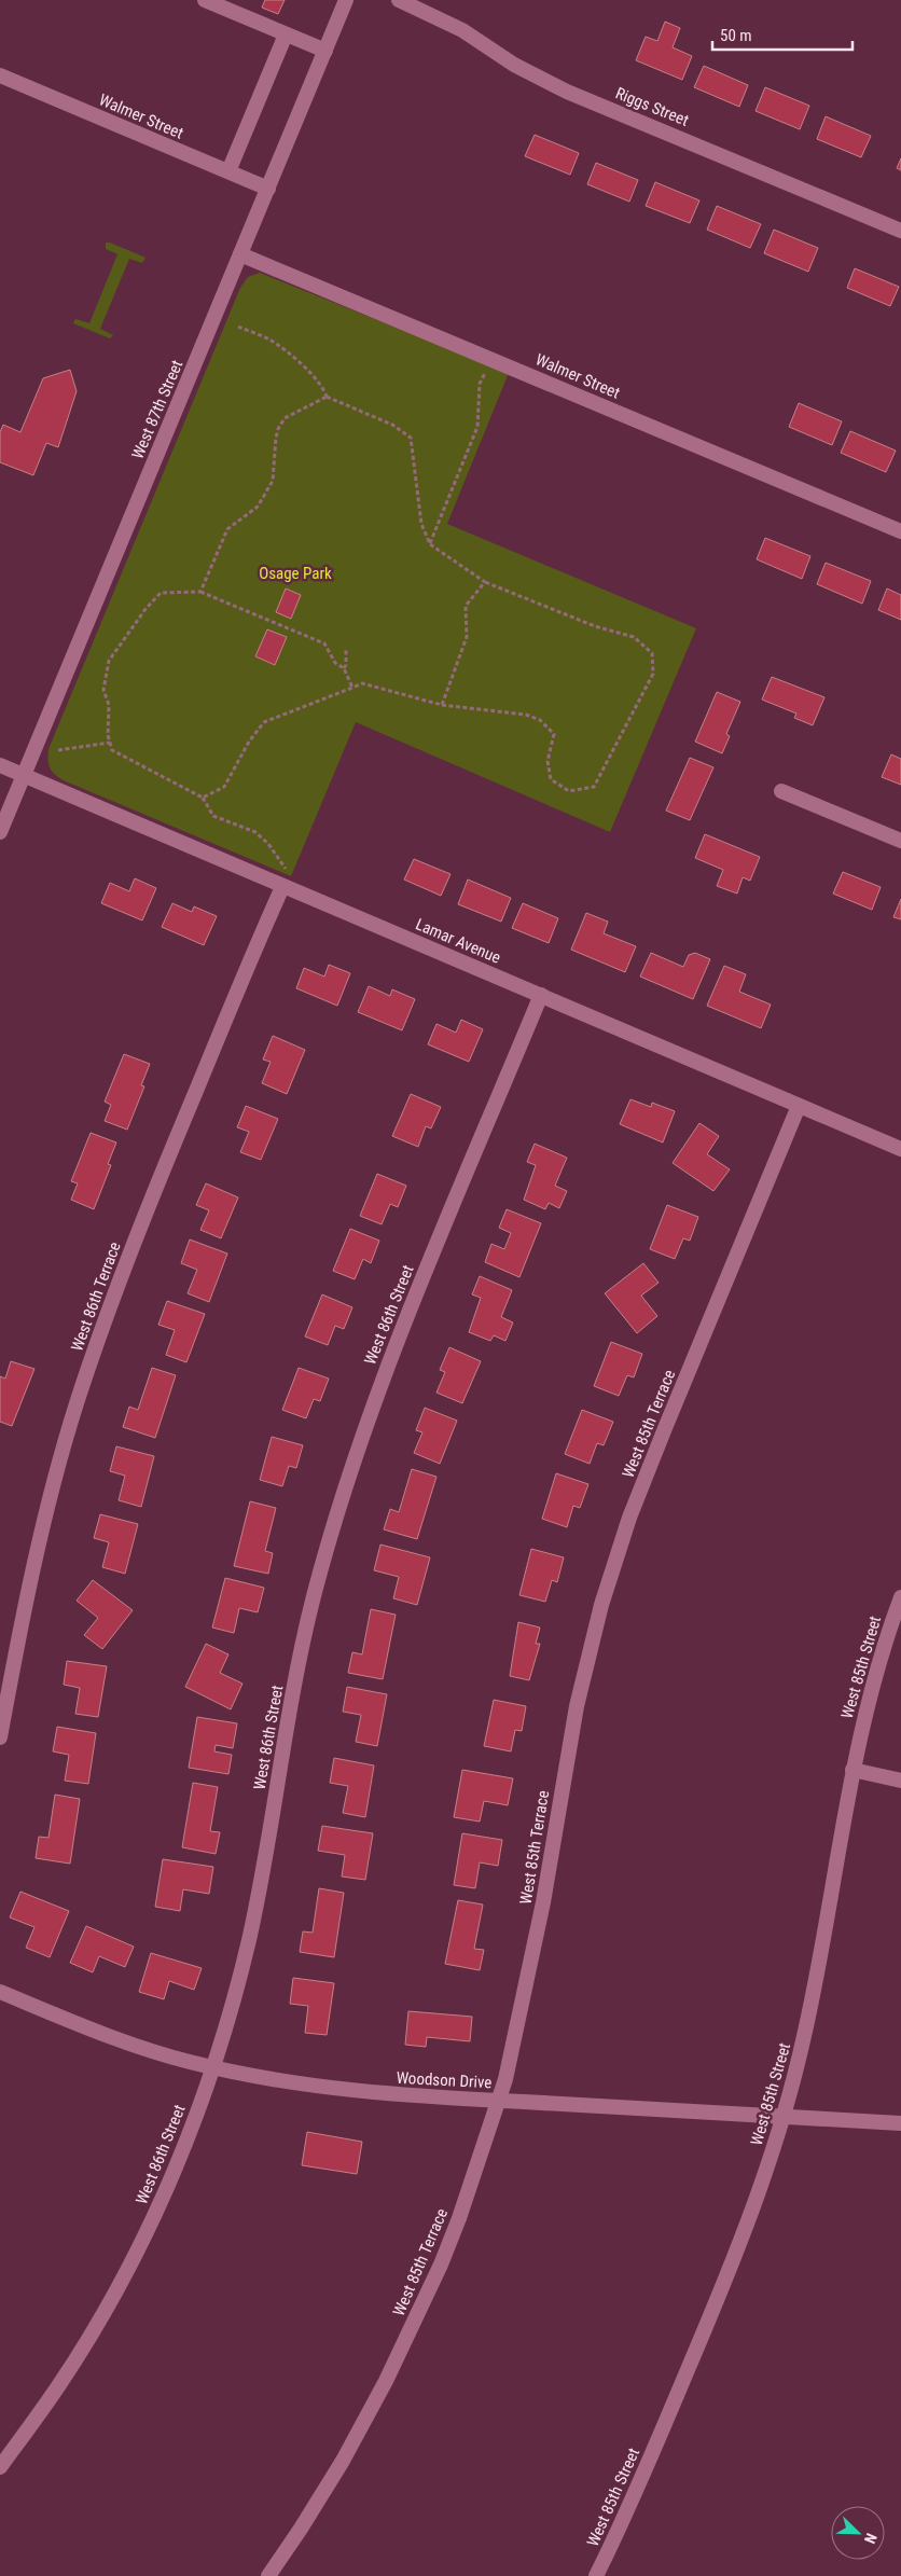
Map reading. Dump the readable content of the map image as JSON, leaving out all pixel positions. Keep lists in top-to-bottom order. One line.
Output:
{"streets":{"street":["Riggs Street","Walmer Street","West 87th Street","Lamar Avenue","West 86th Terrace","West 86th Street","West 85th Terrace","West 85th Street","Woodson Drive"]},"crossings":[["Walmer Street","West 87th Street"],["West 87th Street","Lamar Avenue"],["Lamar Avenue","West 86th Terrace"],["Lamar Avenue","West 86th Street"],["Lamar Avenue","West 85th Terrace"],["West 86th Street","Woodson Drive"],["West 85th Terrace","Woodson Drive"],["West 85th Street","Woodson Drive"]],"parks":["Osage Park"],"scale_bar":"50 m","north":"bottom right"}
